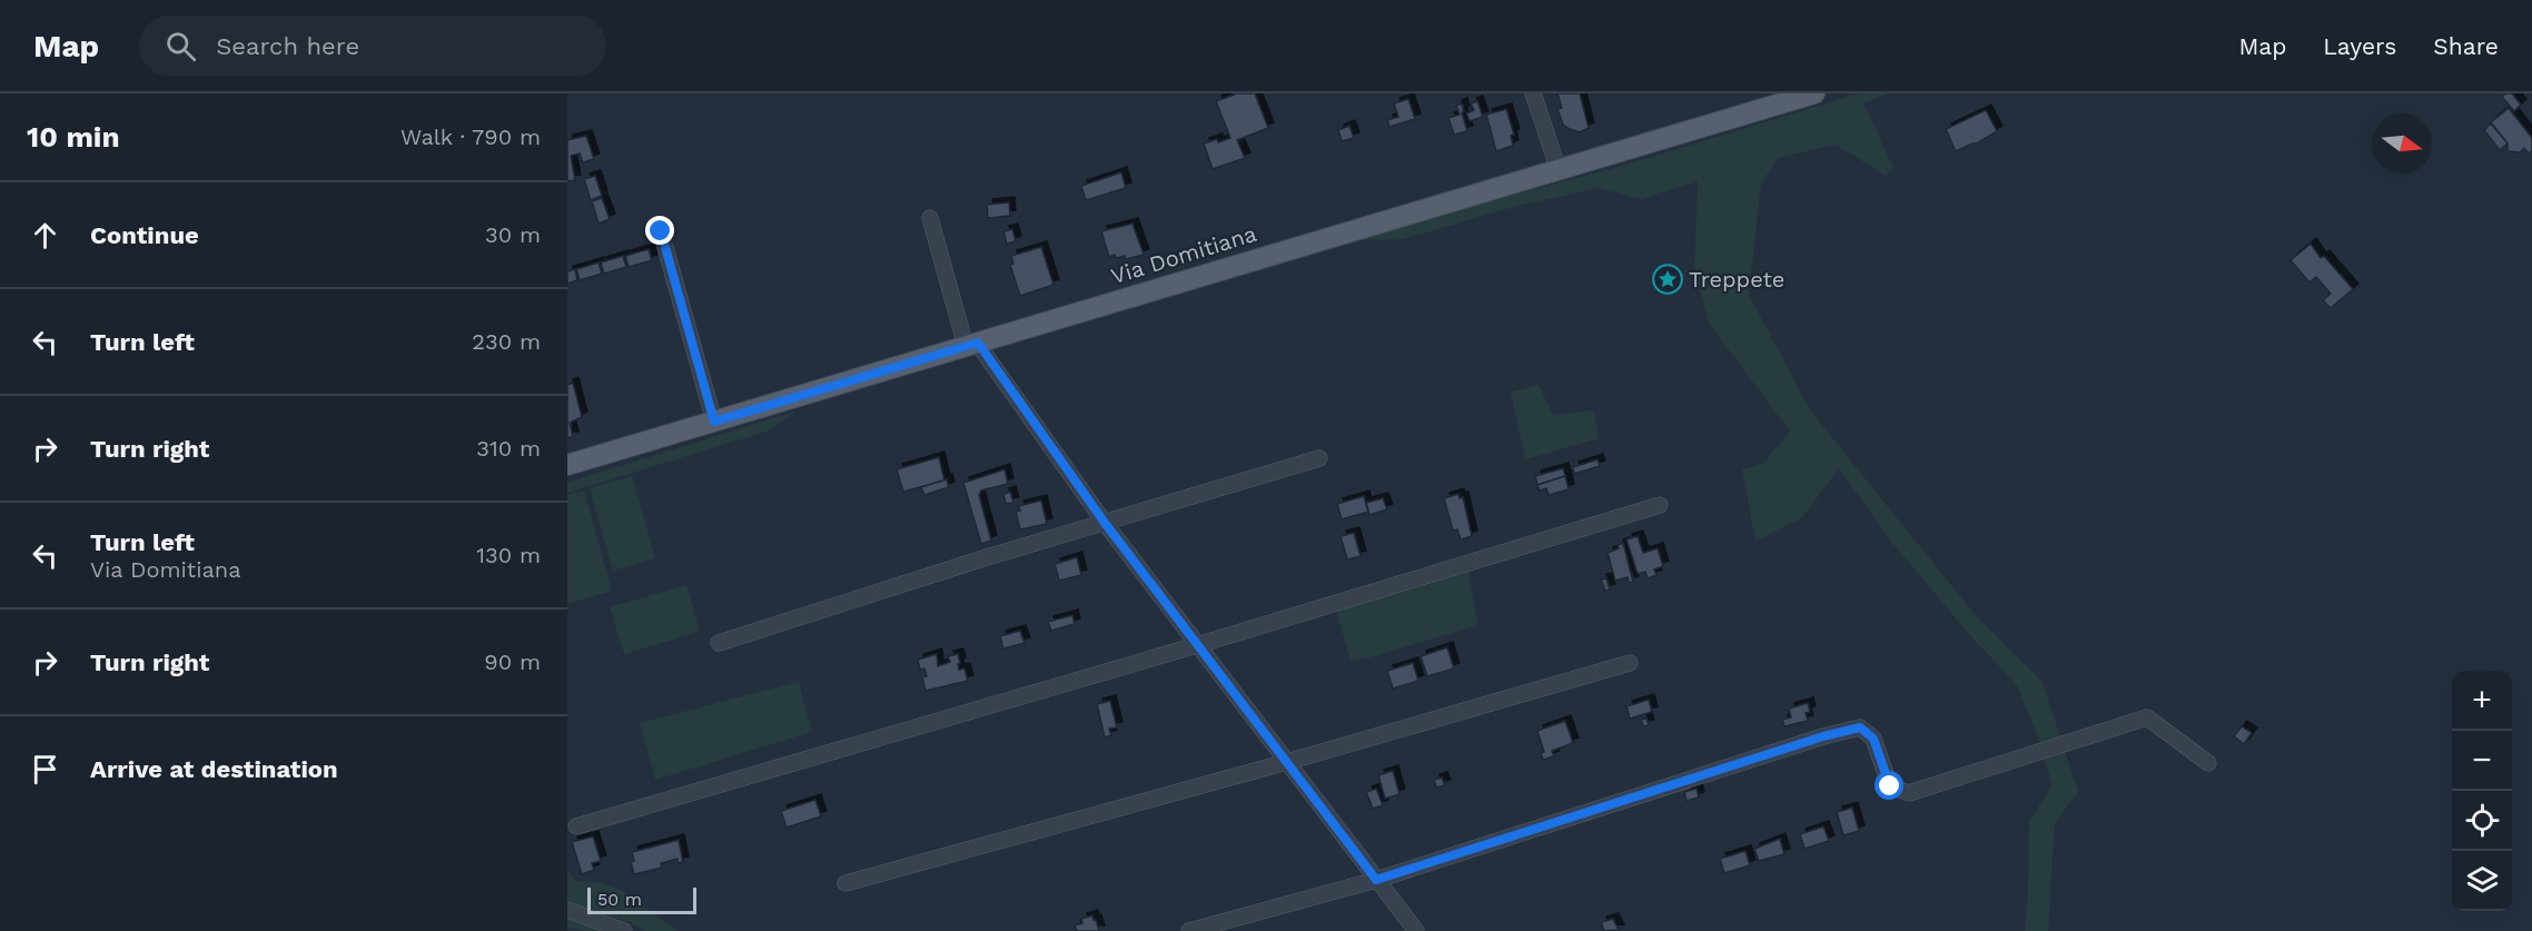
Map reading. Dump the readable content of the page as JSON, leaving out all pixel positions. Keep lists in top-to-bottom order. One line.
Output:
{"streets":{"main road":["Via Domitiana"]},"places":{"place":["Treppete"]},"scale_bar":"50 m","north":"right","page":{"header":"Map","search":"Search here","nav":["Map","Layers","Share"],"heading":["10 min","Walk · 790 m"],"list":[["Continue","30 m"],["Turn left","230 m"],["Turn right","310 m"],["Turn left","Via Domitiana","130 m"],["Turn right","90 m"],"Arrive at destination"],"map_buttons":["+","−"],"scale":"50 m"}}
